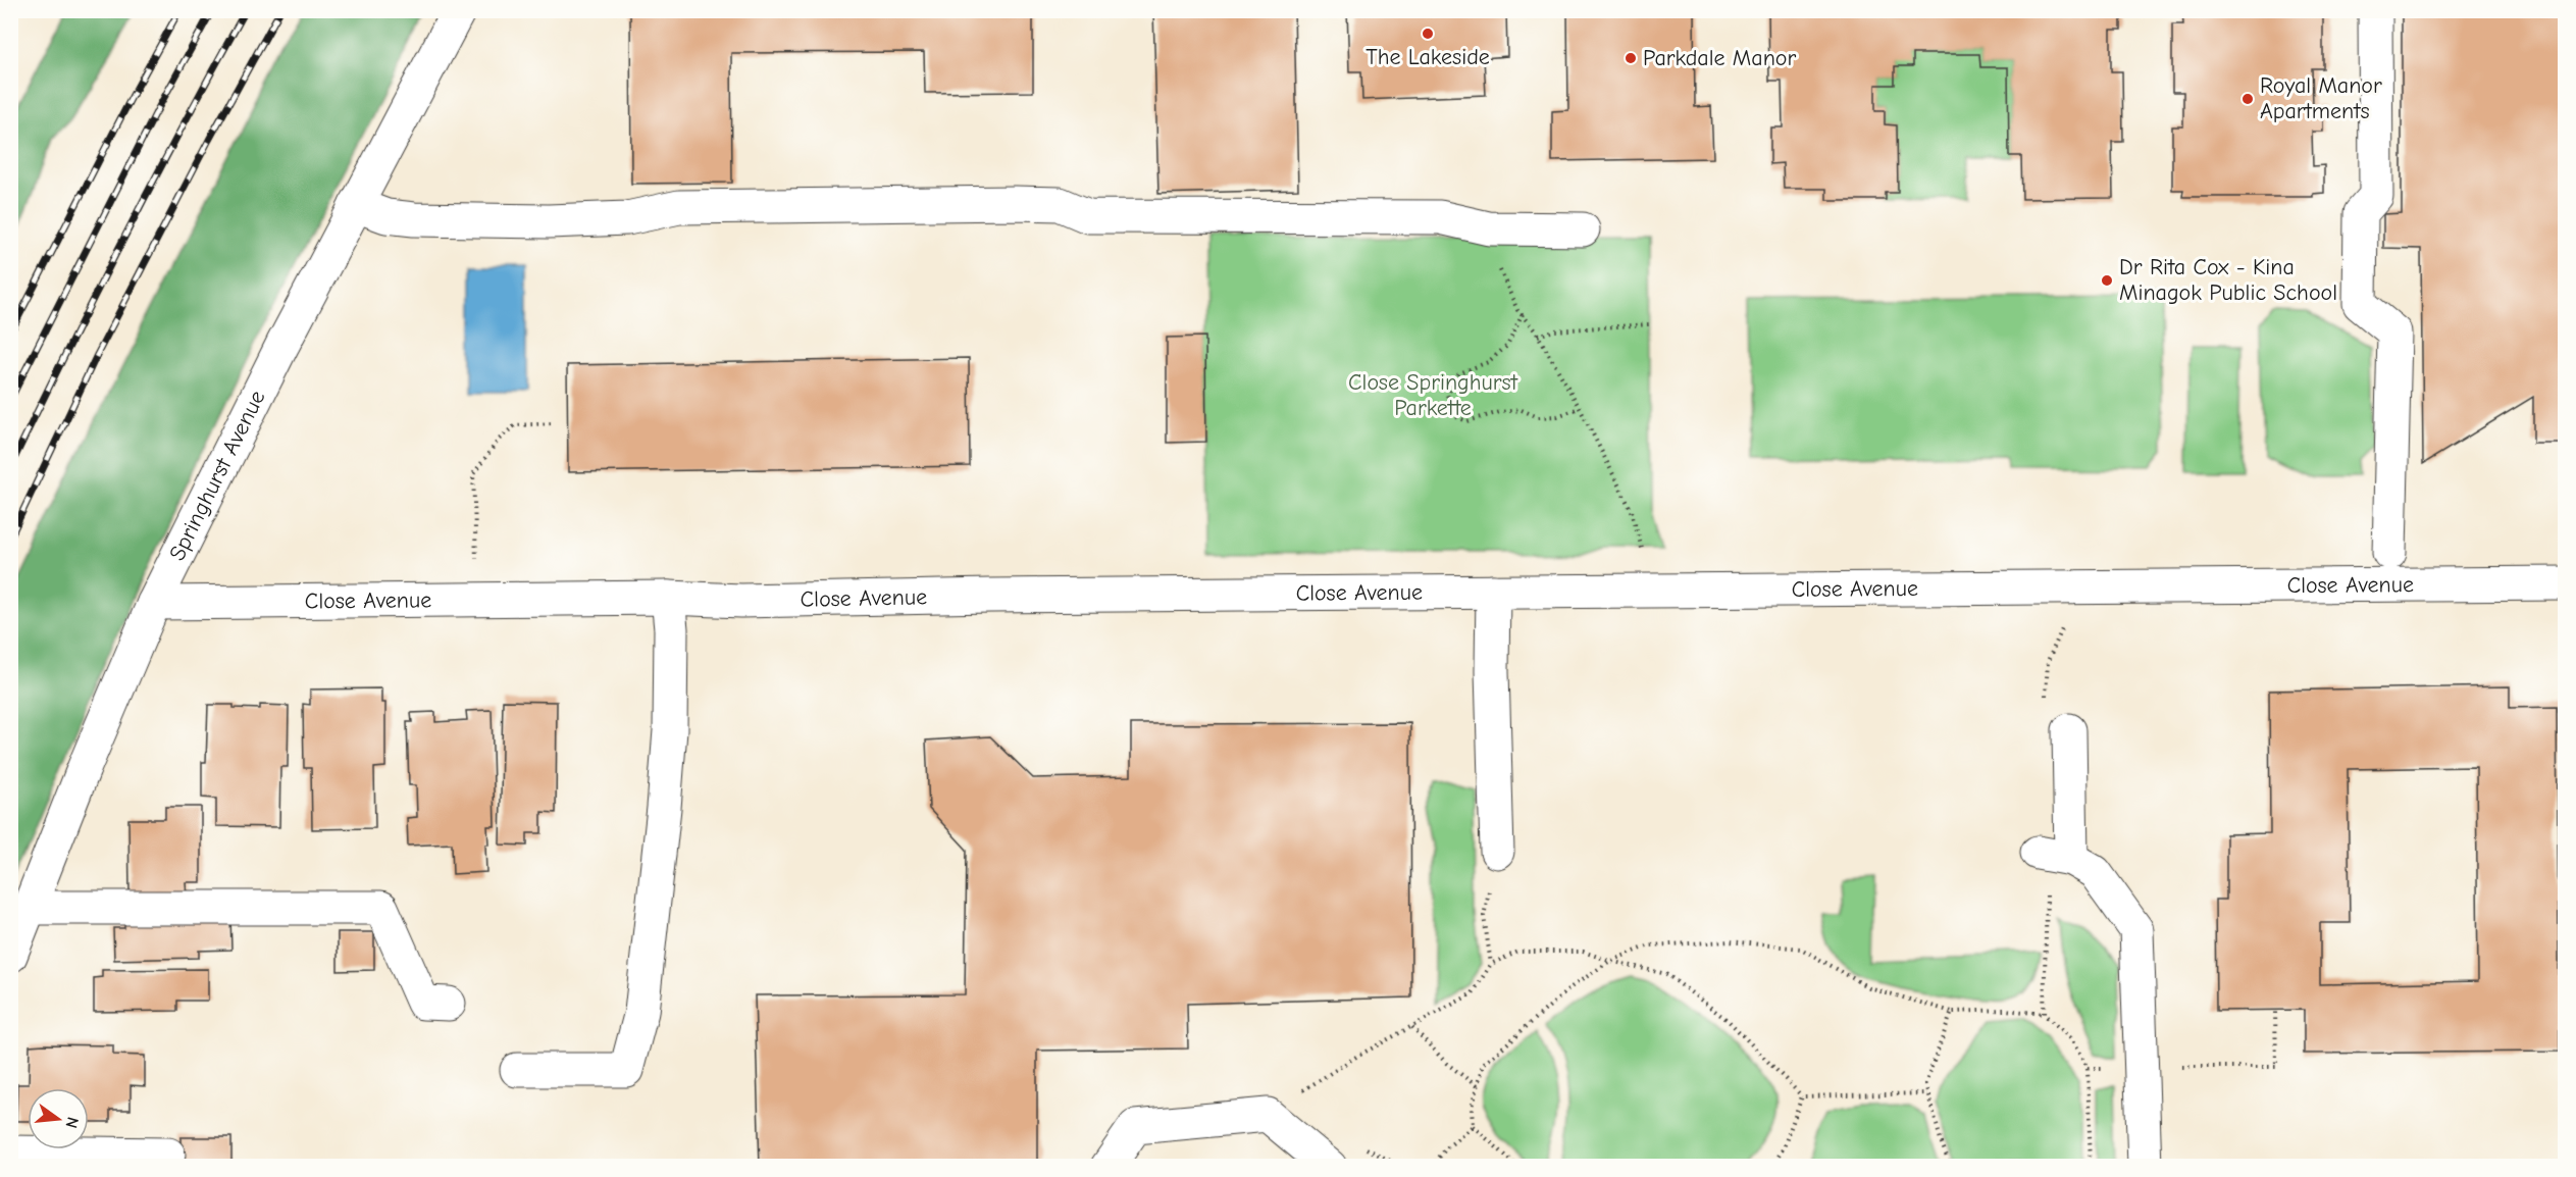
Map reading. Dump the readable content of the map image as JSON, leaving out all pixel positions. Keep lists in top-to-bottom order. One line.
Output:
{"streets":{"street":["Springhurst Avenue","Close Avenue"]},"crossings":[["Springhurst Avenue","Close Avenue"]],"parks":["Close Springhurst Parkette"],"places":["The Lakeside","Parkdale Manor","Royal Manor Apartments","Dr Rita Cox - Kina Minagok Public School"],"north":"right"}
